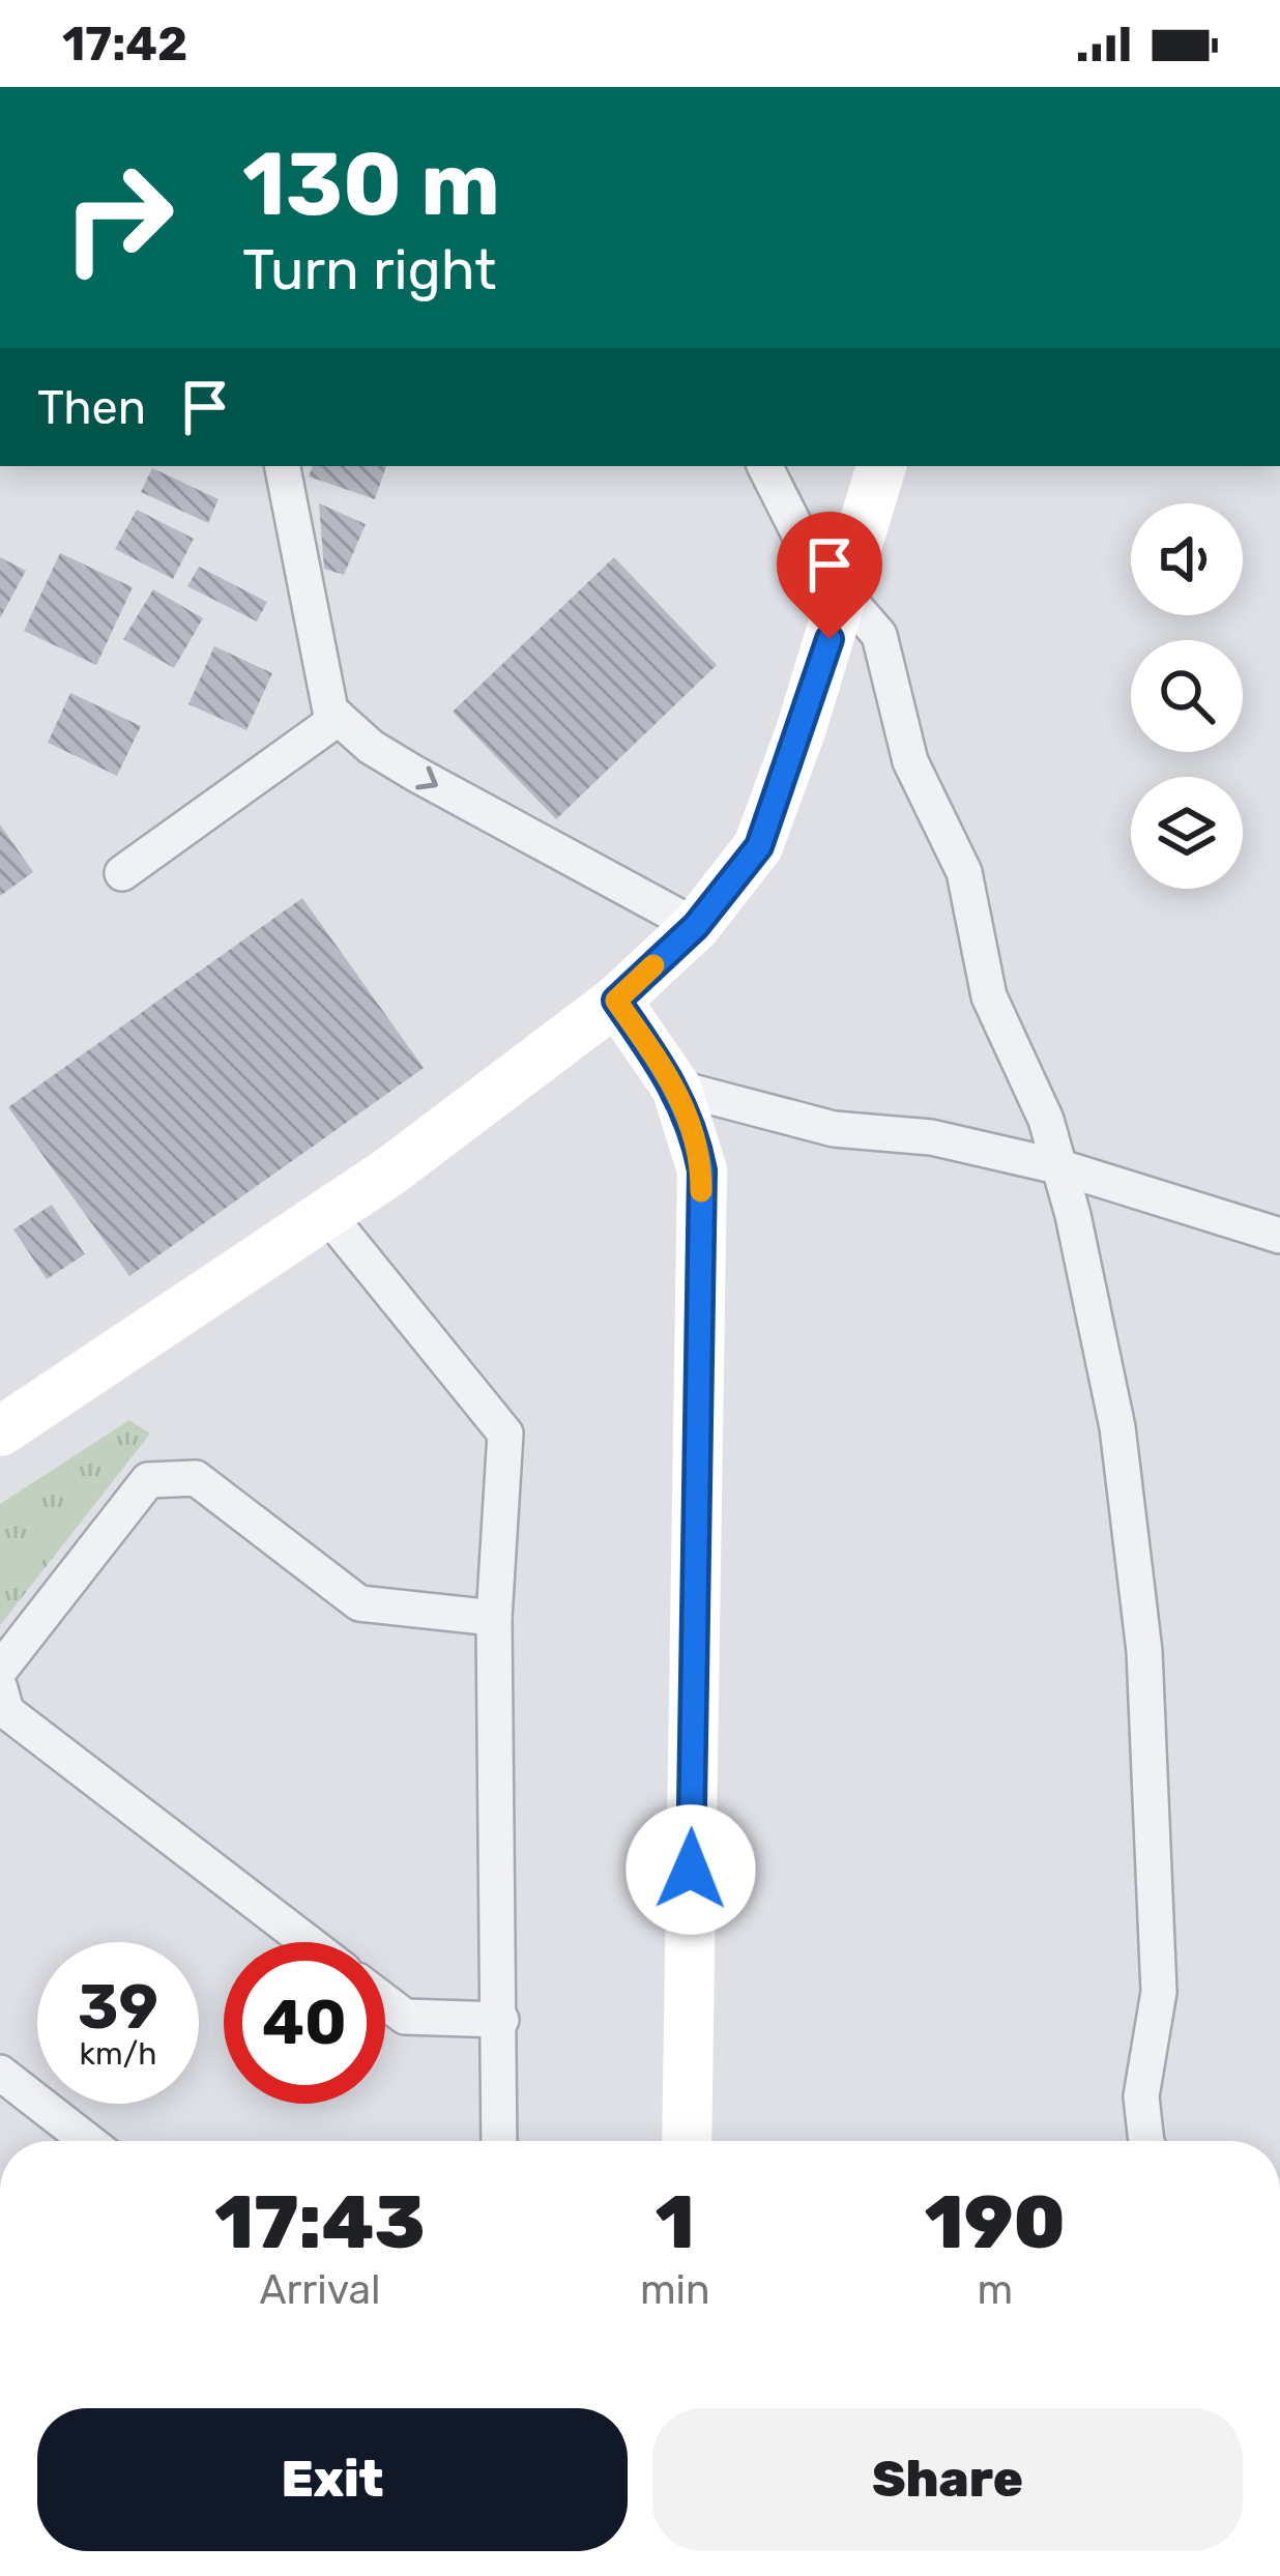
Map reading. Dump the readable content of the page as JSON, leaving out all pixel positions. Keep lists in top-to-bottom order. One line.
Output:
{"page":{"status":"17:42","turn":["130 m","Turn right"],"then":"Then","speed":"39 km/h","limit":"40","eta":["17:43","Arrival","1","min","190","m"],"buttons":["Exit","Share"]}}
